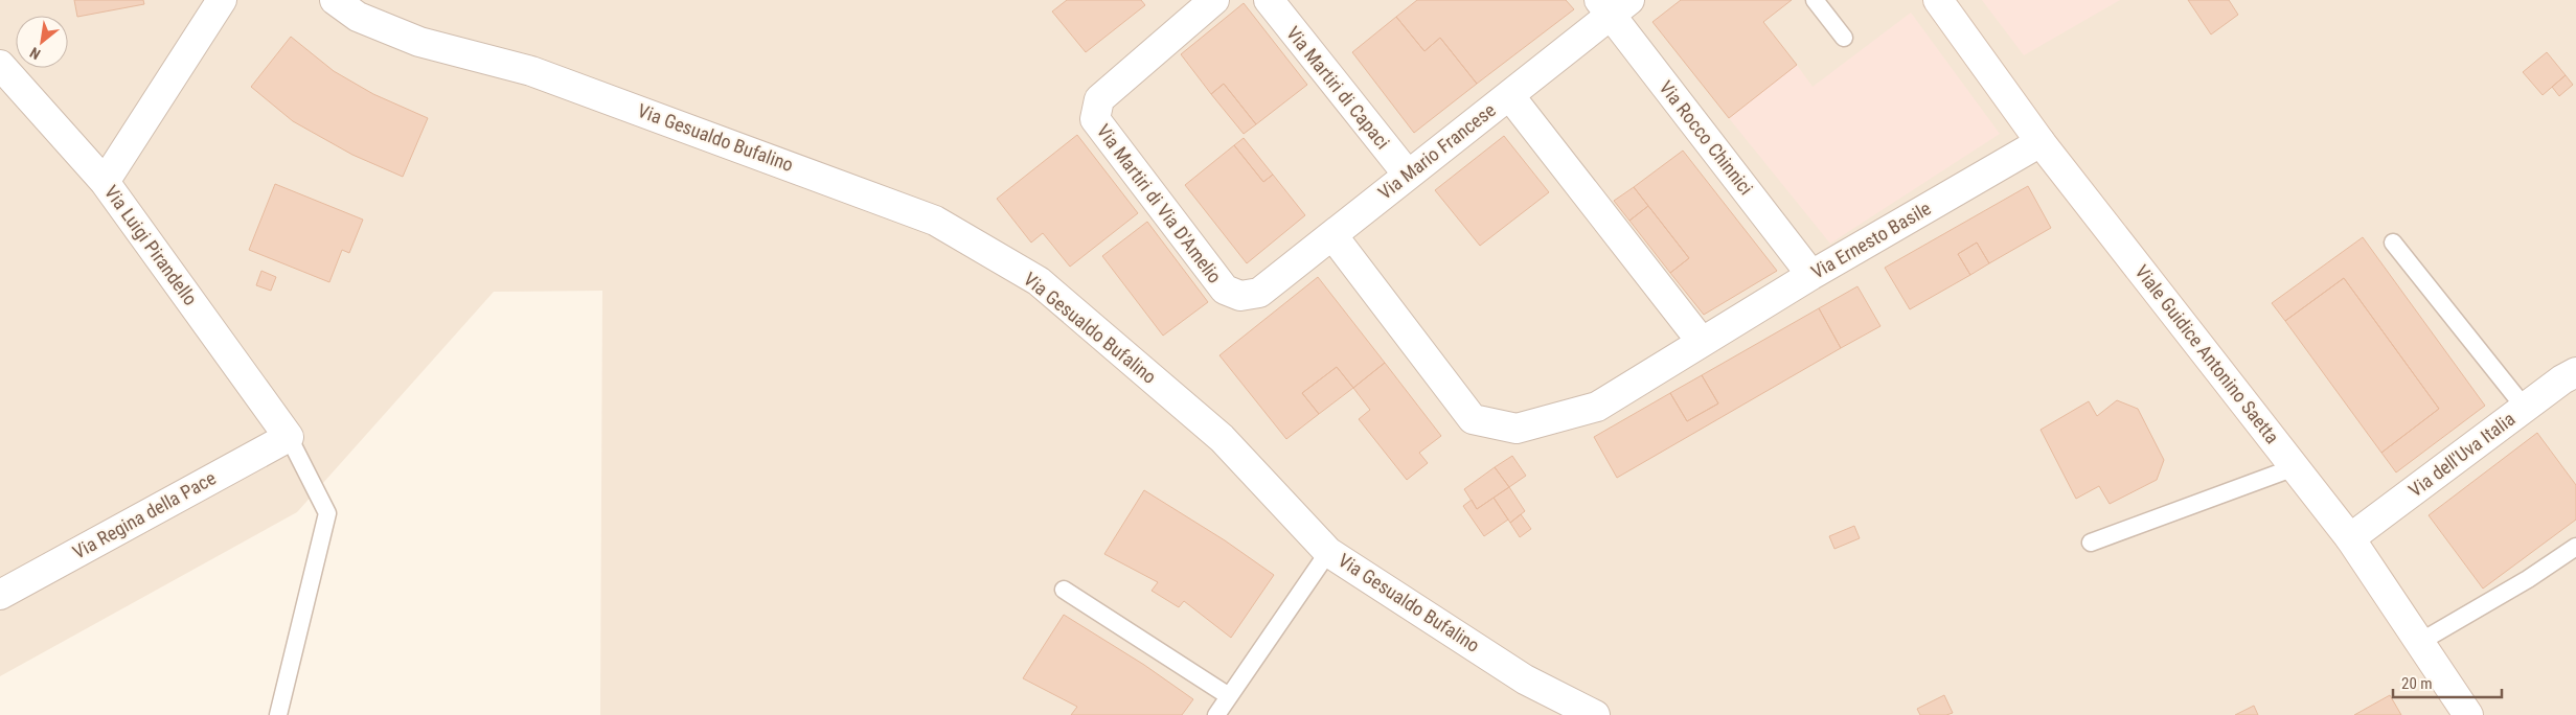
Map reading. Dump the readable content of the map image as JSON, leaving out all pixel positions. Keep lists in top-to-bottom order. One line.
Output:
{"streets":{"street":["Via Martiri di Capaci","Via Gesualdo Bufalino","Via Rocco Chinnici","Via Mario Francese","Via Martiri di Via D'Amelio","Via Ernesto Basile","Via Luigi Pirandello","Viale Guidice Antonino Saetta","Via dell'Uva Italia","Via Regina della Pace"]},"crossings":[["Via Martiri di Capaci","Via Mario Francese"],["Via Rocco Chinnici","Via Mario Francese"],["Via Rocco Chinnici","Via Ernesto Basile"],["Via Mario Francese","Via Martiri di Via D'Amelio"],["Via Mario Francese","Via Ernesto Basile"],["Via Ernesto Basile","Viale Guidice Antonino Saetta"],["Via Luigi Pirandello","Via Regina della Pace"],["Viale Guidice Antonino Saetta","Via dell'Uva Italia"]],"scale_bar":"20 m","north":"bottom left"}
